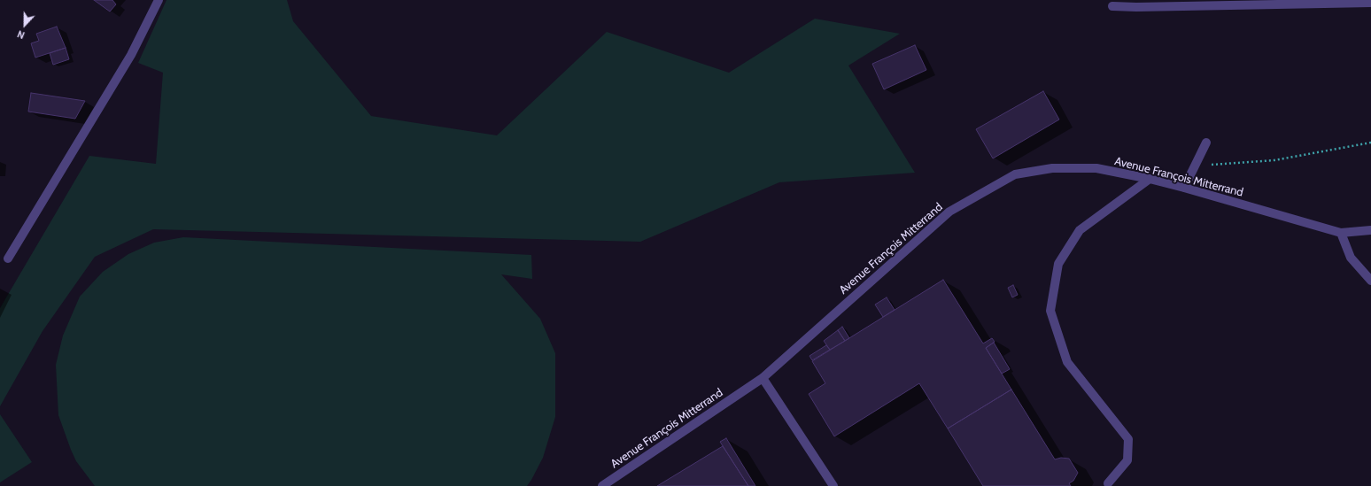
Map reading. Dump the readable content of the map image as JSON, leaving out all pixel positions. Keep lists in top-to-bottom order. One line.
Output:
{"streets":{"street":["Avenue François Mitterrand"]},"north":"bottom"}
